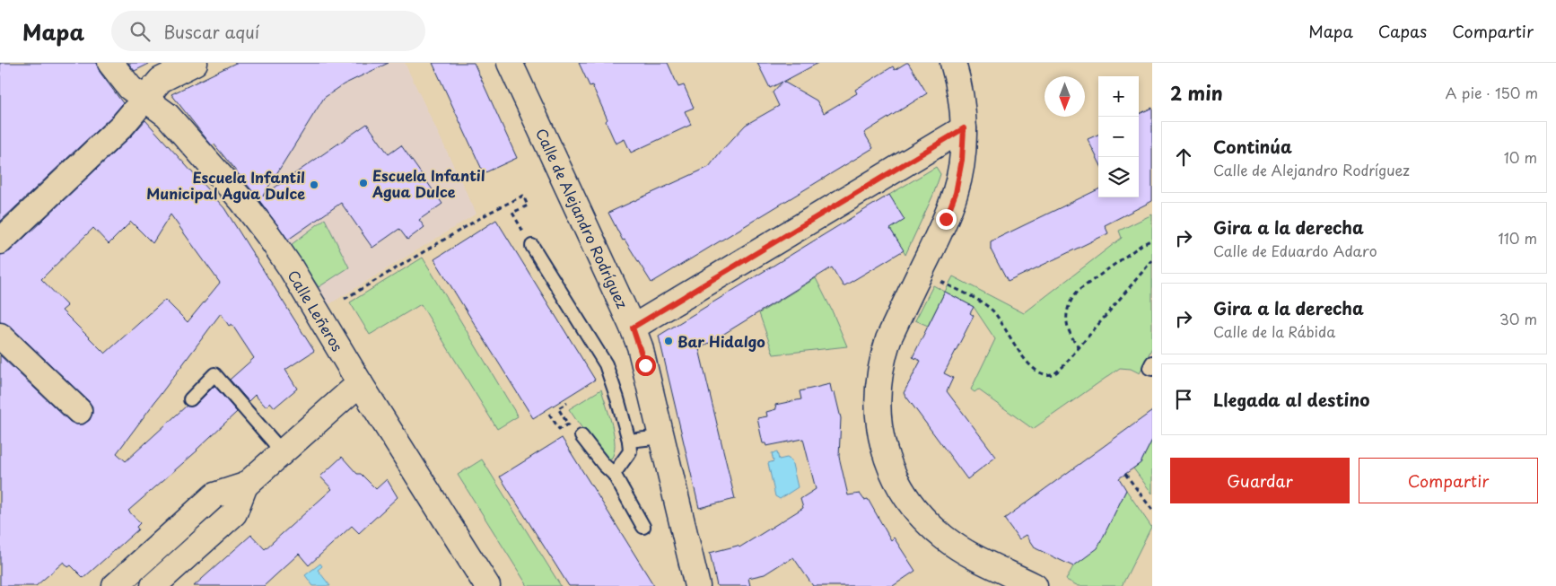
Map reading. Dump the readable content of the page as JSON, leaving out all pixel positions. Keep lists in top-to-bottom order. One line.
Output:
{"streets":{"street":["Calle de Alejandro Rodríguez","Calle Leñeros"]},"places":["Escuela Infantil Agua Dulce","Escuela Infantil Municipal Agua Dulce","Bar Hidalgo"],"north":"bottom","page":{"header":"Mapa","search":"Buscar aquí","nav":["Mapa","Capas","Compartir"],"heading":["2 min","A pie · 150 m"],"map_buttons":["+","−"],"list":[["Continúa","Calle de Alejandro Rodríguez","10 m"],["Gira a la derecha","Calle de Eduardo Adaro","110 m"],["Gira a la derecha","Calle de la Rábida","30 m"],"Llegada al destino"],"buttons":["Guardar","Compartir"]}}
